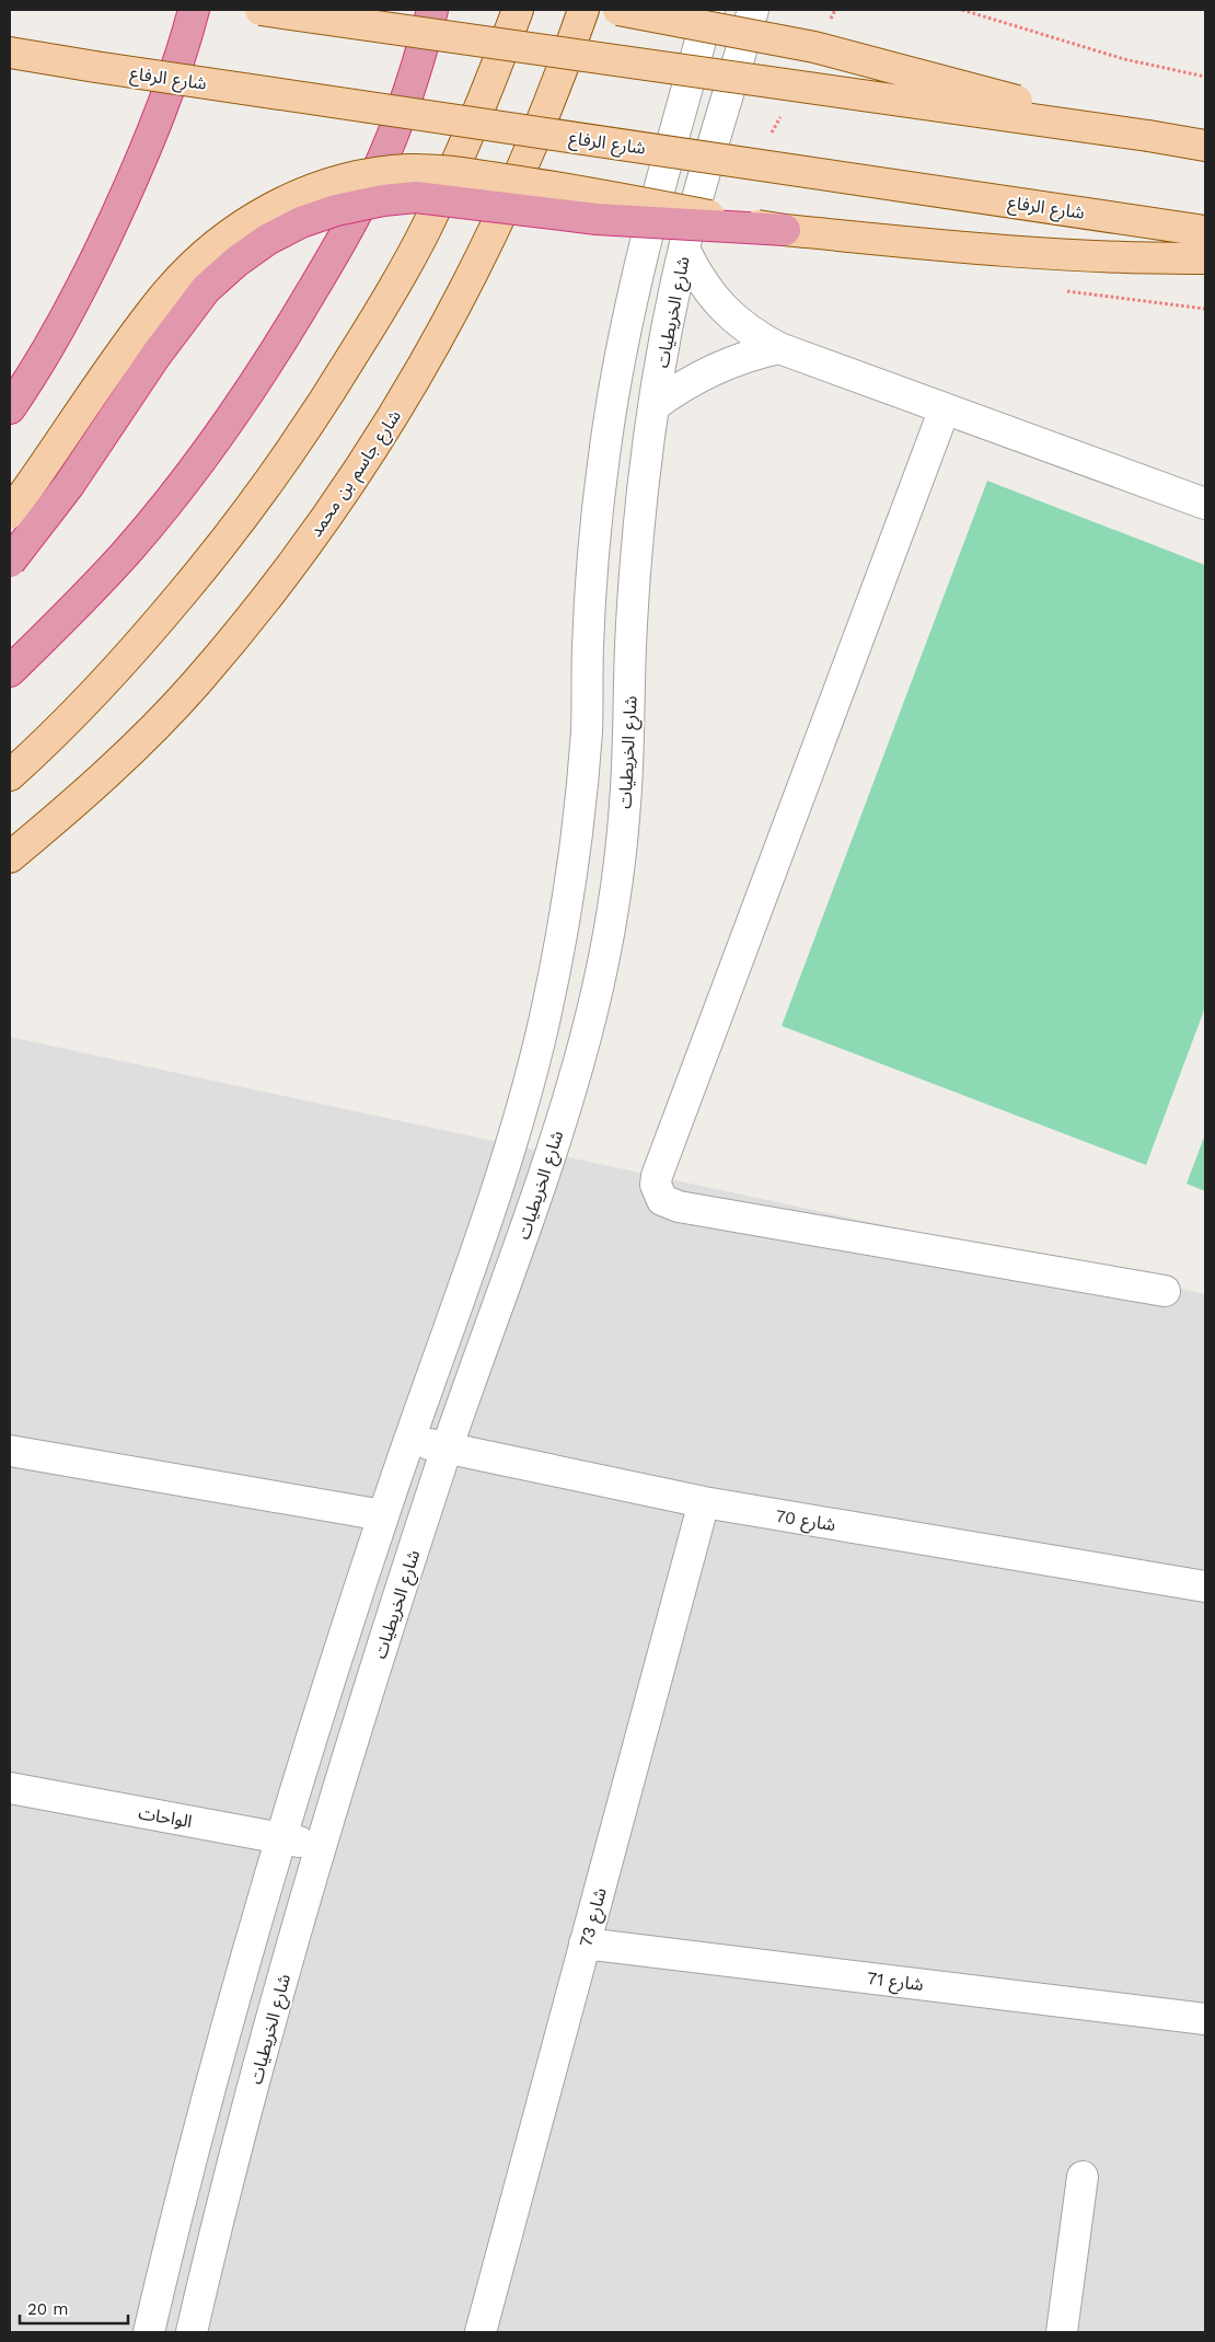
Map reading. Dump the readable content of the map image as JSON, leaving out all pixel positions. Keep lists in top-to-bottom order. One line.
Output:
{"streets":{"main road":["شارع الرفاع","شارع جاسم بن محمد"],"street":["شارع الخريطيات","شارع 70","الواحات","شارع 73","شارع 71"]},"crossings":[["شارع الخريطيات","شارع 70"],["شارع الخريطيات","الواحات"],["شارع 70","شارع 73"],["شارع 73","شارع 71"]],"scale_bar":"20 m"}
